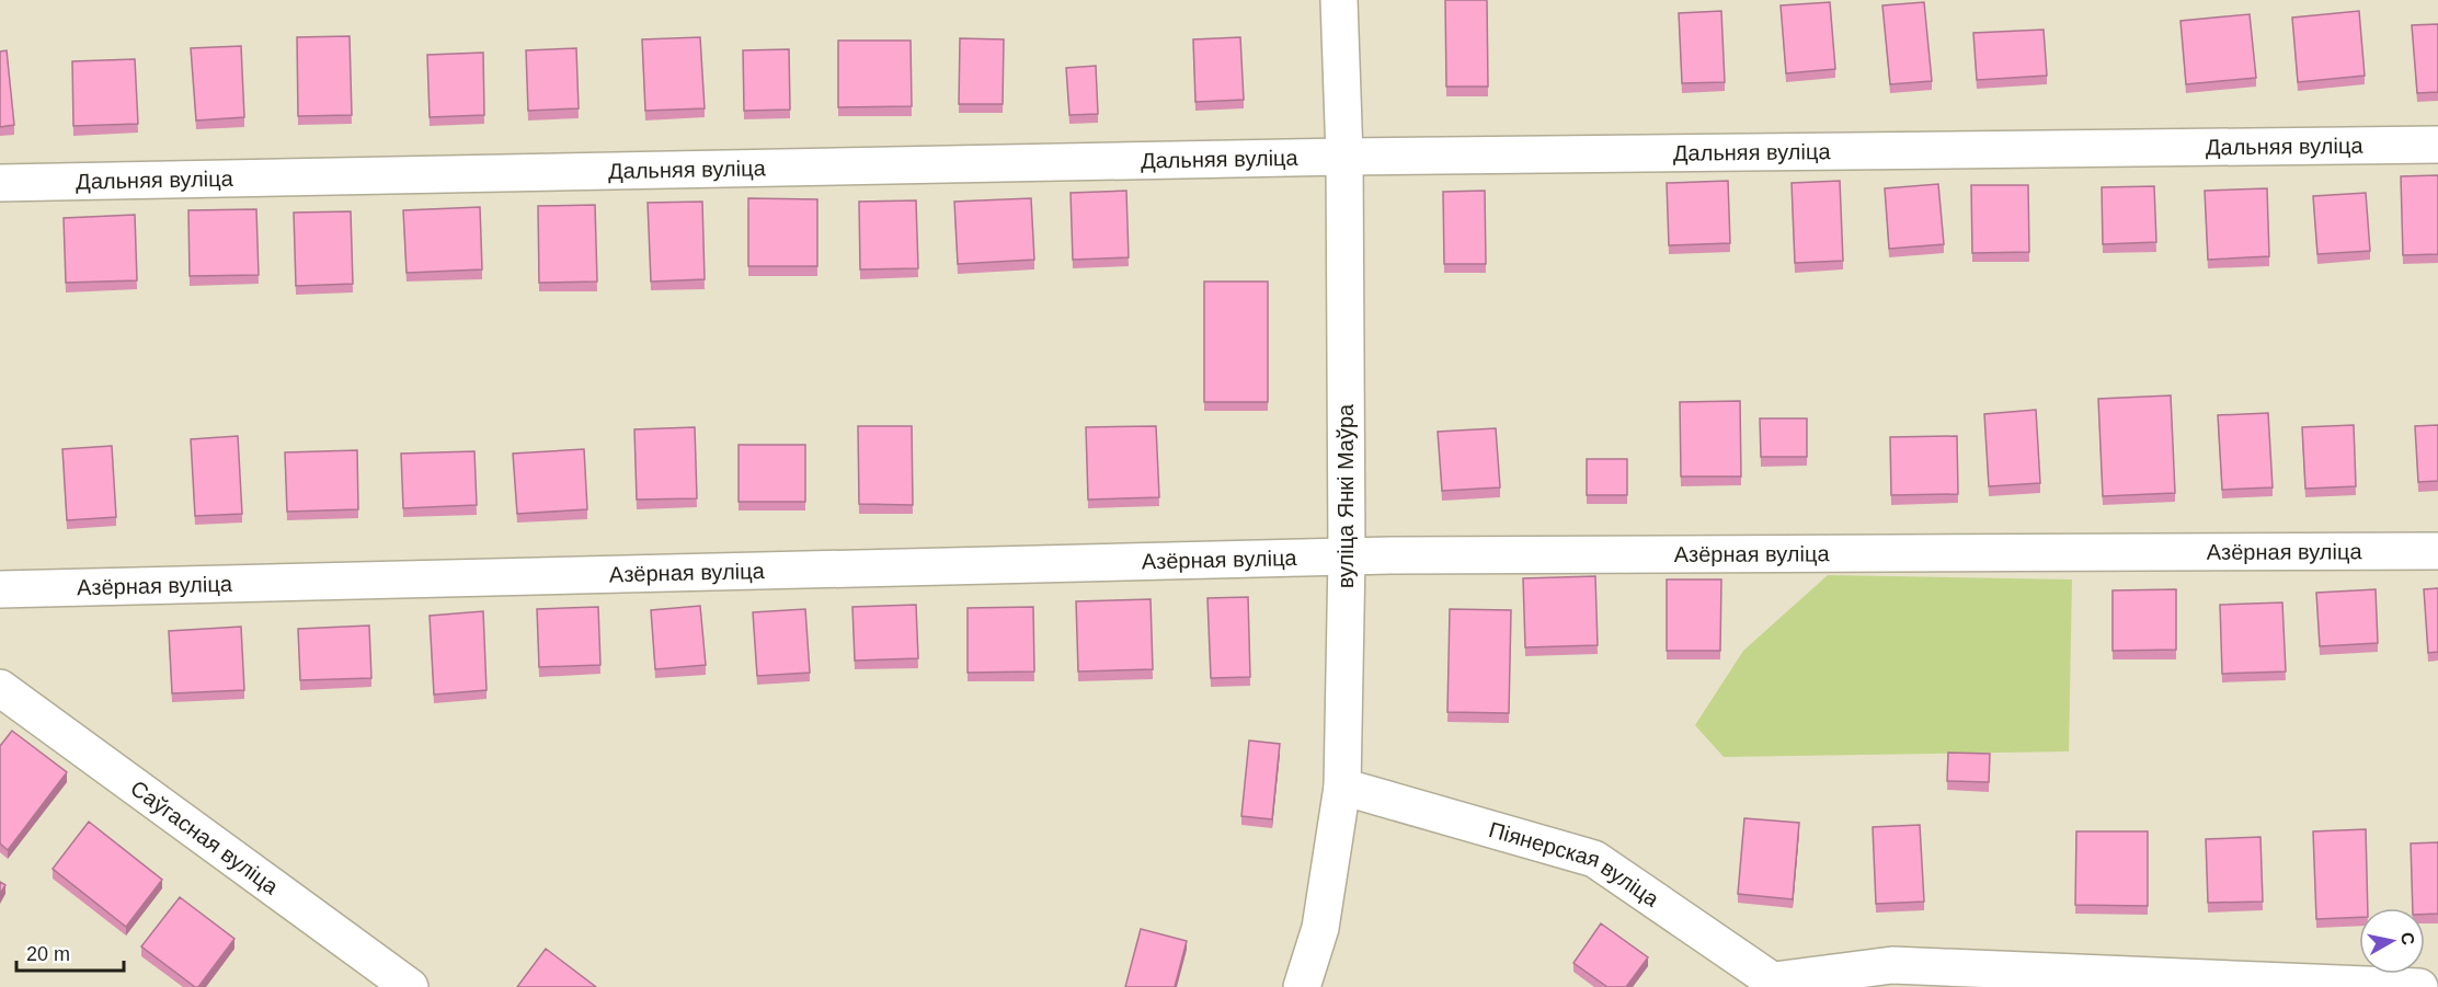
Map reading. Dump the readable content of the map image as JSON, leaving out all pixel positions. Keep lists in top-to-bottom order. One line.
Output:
{"streets":{"street":["Дальняя вуліца","вуліца Янкі Маўра","Азёрная вуліца","Саўгасная вуліца","Піянерская вуліца"]},"crossings":[["Дальняя вуліца","вуліца Янкі Маўра"],["вуліца Янкі Маўра","Азёрная вуліца"],["вуліца Янкі Маўра","Піянерская вуліца"]],"scale_bar":"20 m","north":"right"}
